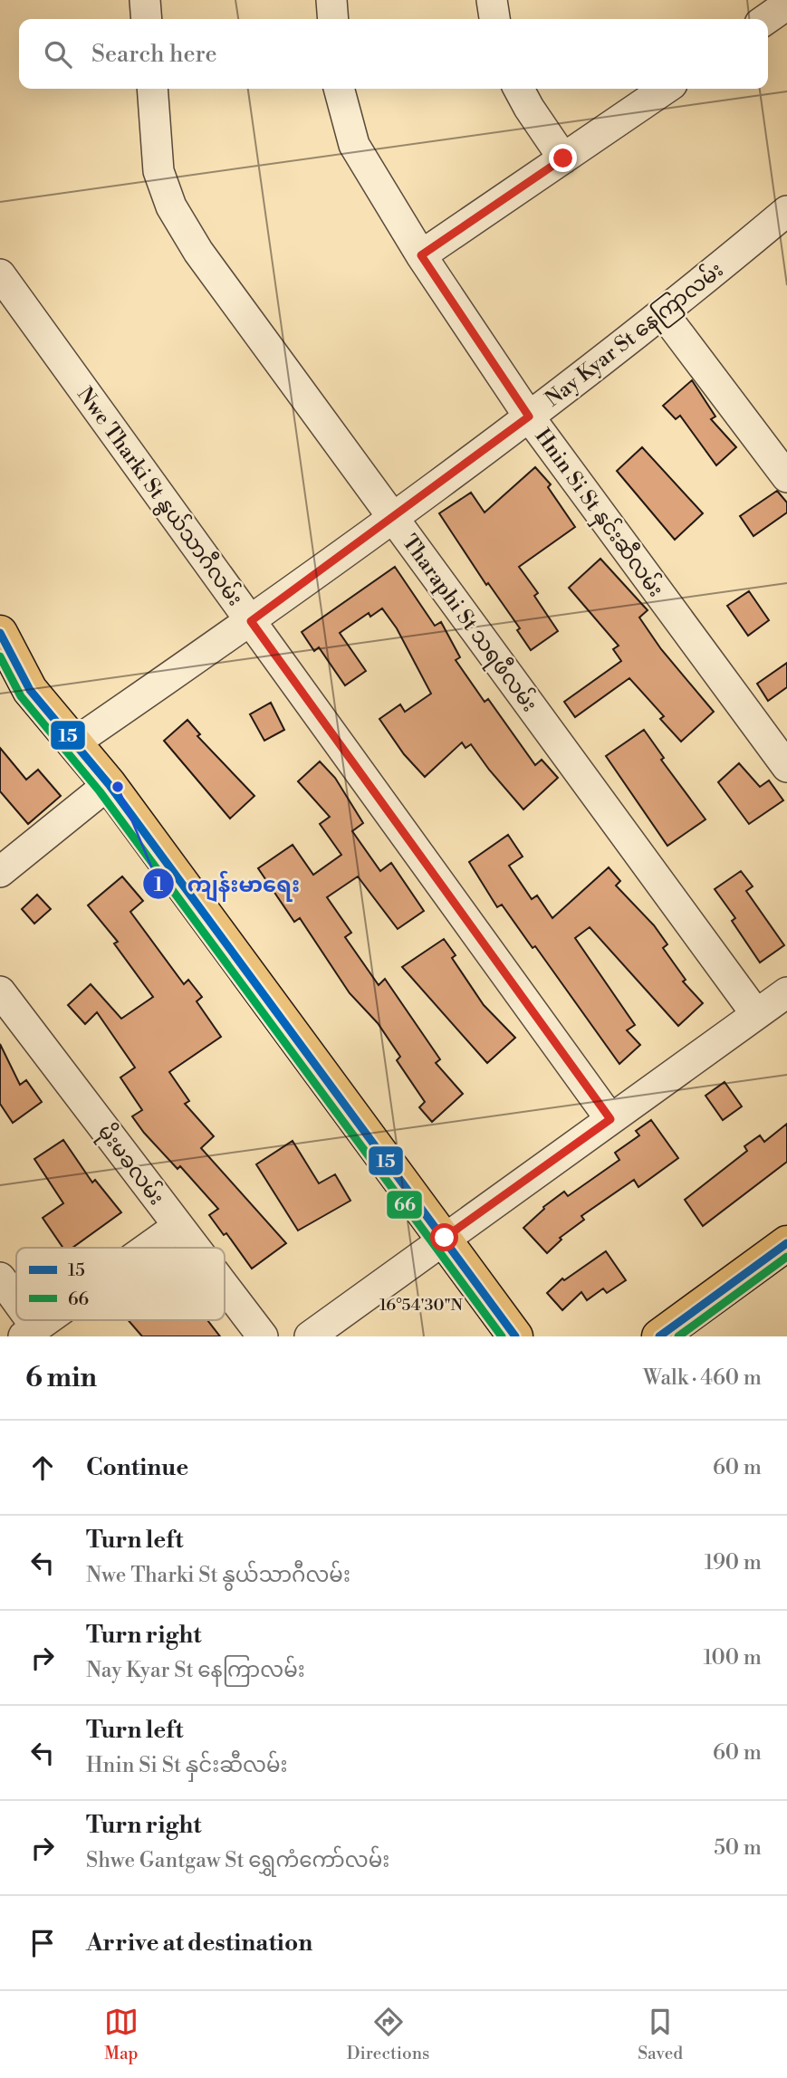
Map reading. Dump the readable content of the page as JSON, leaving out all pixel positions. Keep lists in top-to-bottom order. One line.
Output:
{"streets":{"street":["Nay Kyar St နေကြာလမ်း","Nwe Tharki St နွယ်သာဂီလမ်း","Hnin Si St နှင်းဆီလမ်း","Tharaphi St သရဖီလမ်း","မိုးမခလမ်း"]},"crossings":[["Nay Kyar St နေကြာလမ်း","Nwe Tharki St နွယ်သာဂီလမ်း"],["Nay Kyar St နေကြာလမ်း","Hnin Si St နှင်းဆီလမ်း"],["Nay Kyar St နေကြာလမ်း","Tharaphi St သရဖီလမ်း"]],"places":["ကျန်းမာရေး"],"lines":["transit line 15","transit line 66"],"legend":["15","66"],"page":{"search":"Search here","heading":["6 min","Walk · 460 m"],"list":[["Continue","60 m"],["Turn left","Nwe Tharki St နွယ်သာဂီလမ်း","190 m"],["Turn right","Nay Kyar St နေကြာလမ်း","100 m"],["Turn left","Hnin Si St နှင်းဆီလမ်း","60 m"],["Turn right","Shwe Gantgaw St ရွှေကံကော်လမ်း","50 m"],"Arrive at destination"],"nav":["Map","Directions","Saved"]},"coordinates":["16°54'30\"N"]}
